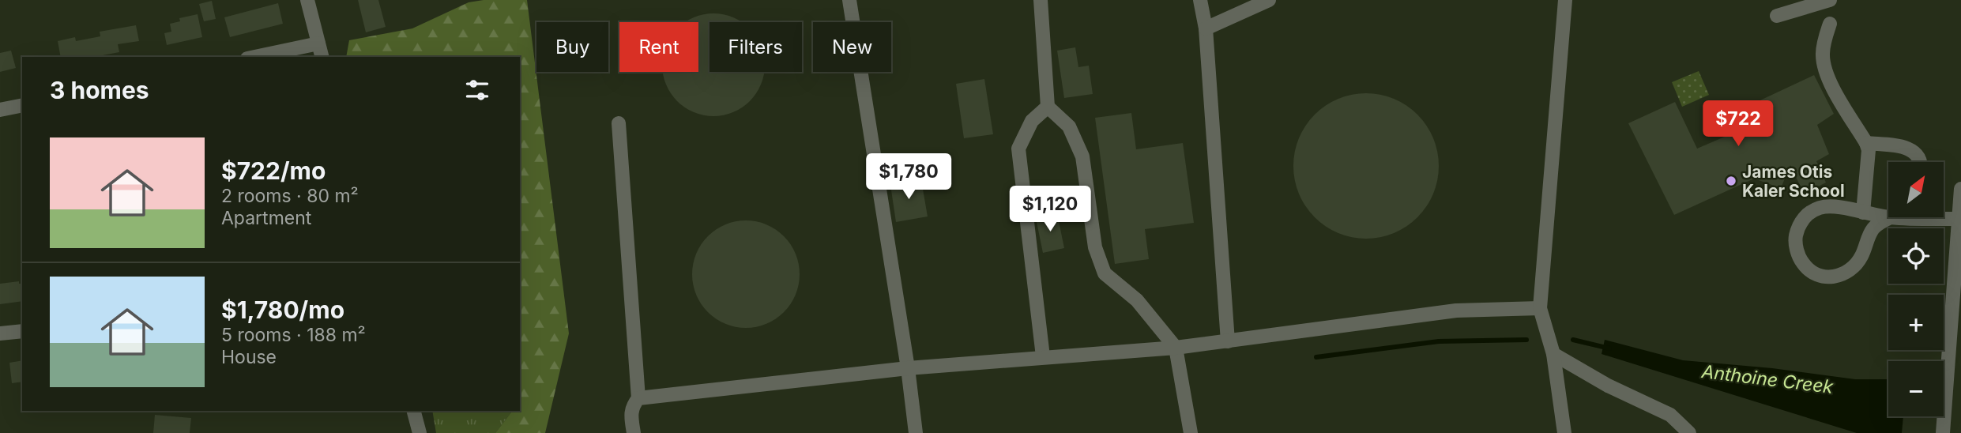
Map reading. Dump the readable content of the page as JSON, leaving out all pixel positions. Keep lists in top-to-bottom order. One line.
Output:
{"water":["Anthoine Creek"],"places":["James Otis Kaler School"],"north":"top right","page":{"chip":["Buy","Rent","Filters","New"],"heading":"3 homes","price":["$722","$1,780","$1,120"],"list":[{"name":"$722/mo","note":"2 rooms · 80 m² · Apartment"},{"name":"$1,780/mo","note":"5 rooms · 188 m² · House"}],"map_buttons":["+","−"]}}
